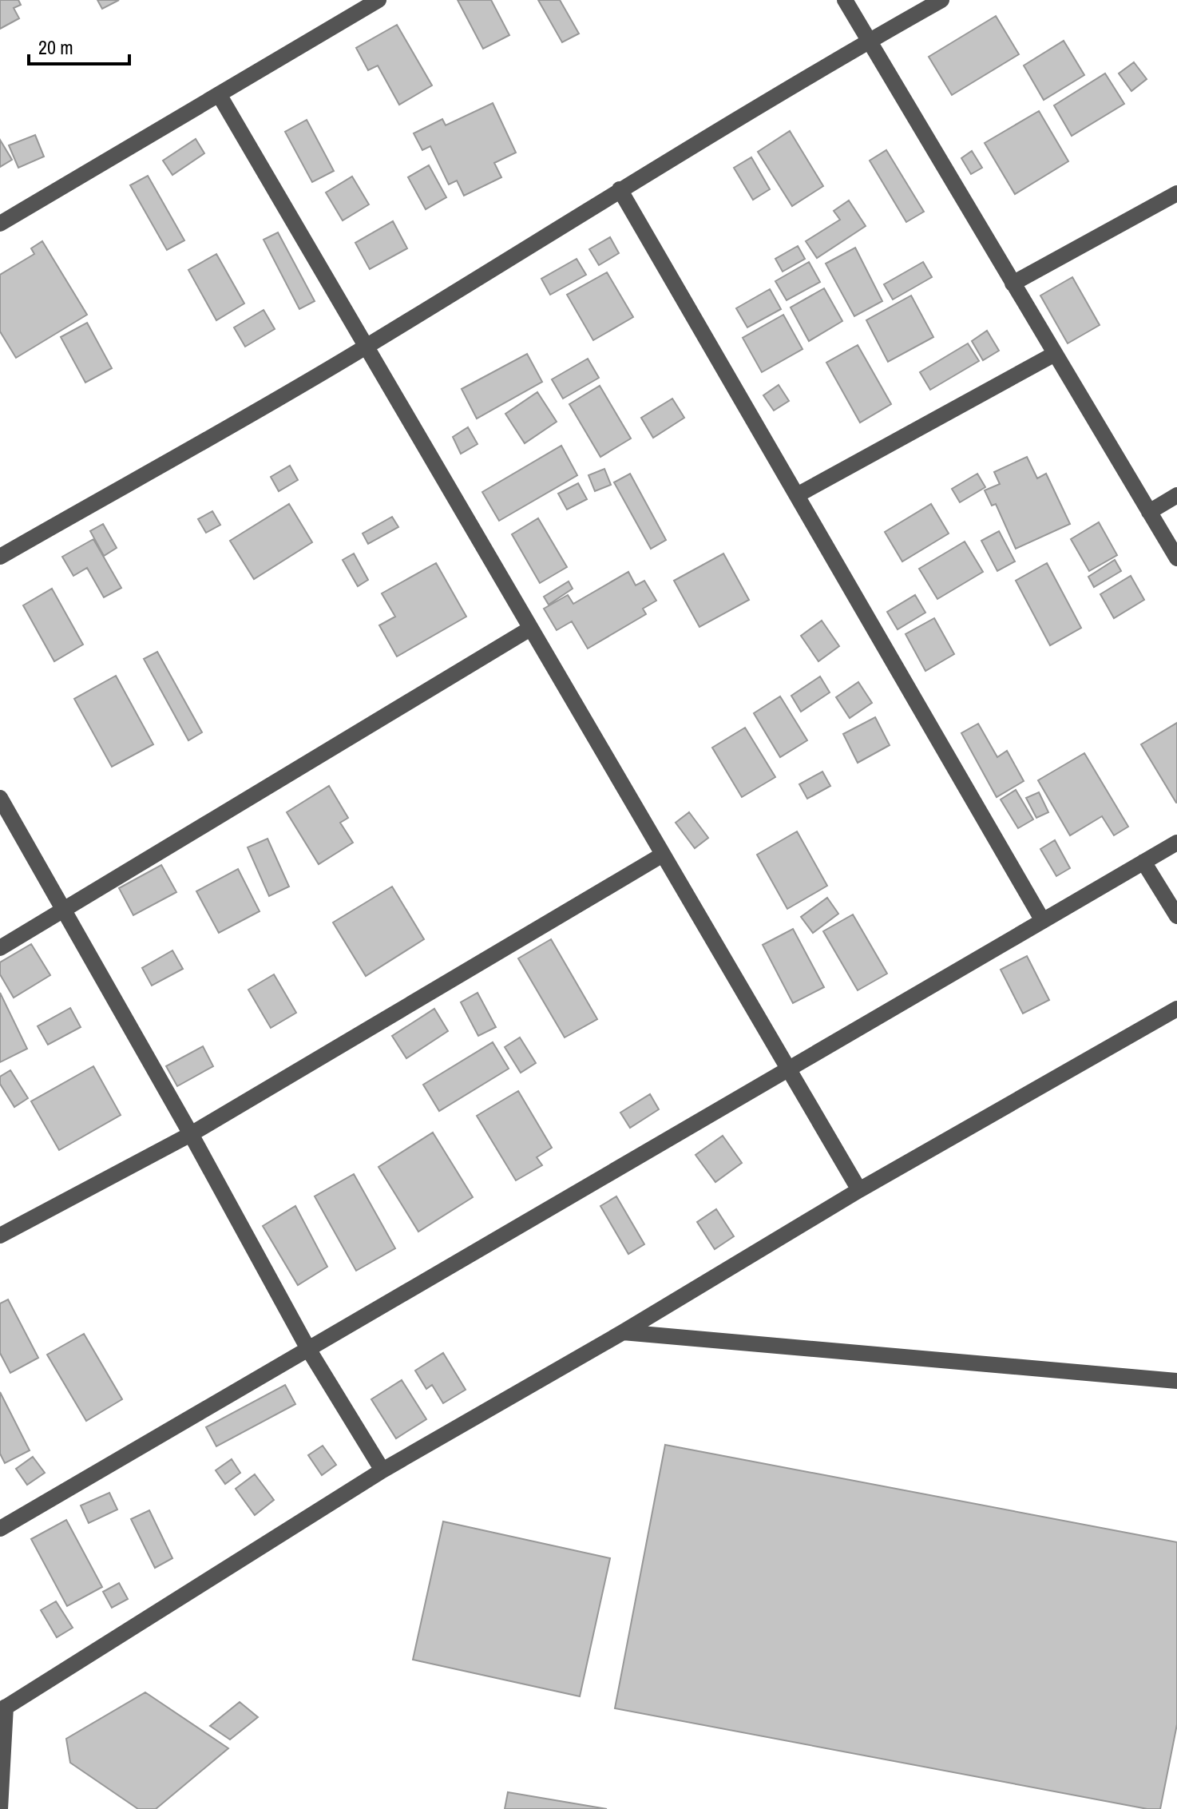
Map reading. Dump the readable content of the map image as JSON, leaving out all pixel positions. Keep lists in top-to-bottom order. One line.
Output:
{"scale_bar":"20 m"}
